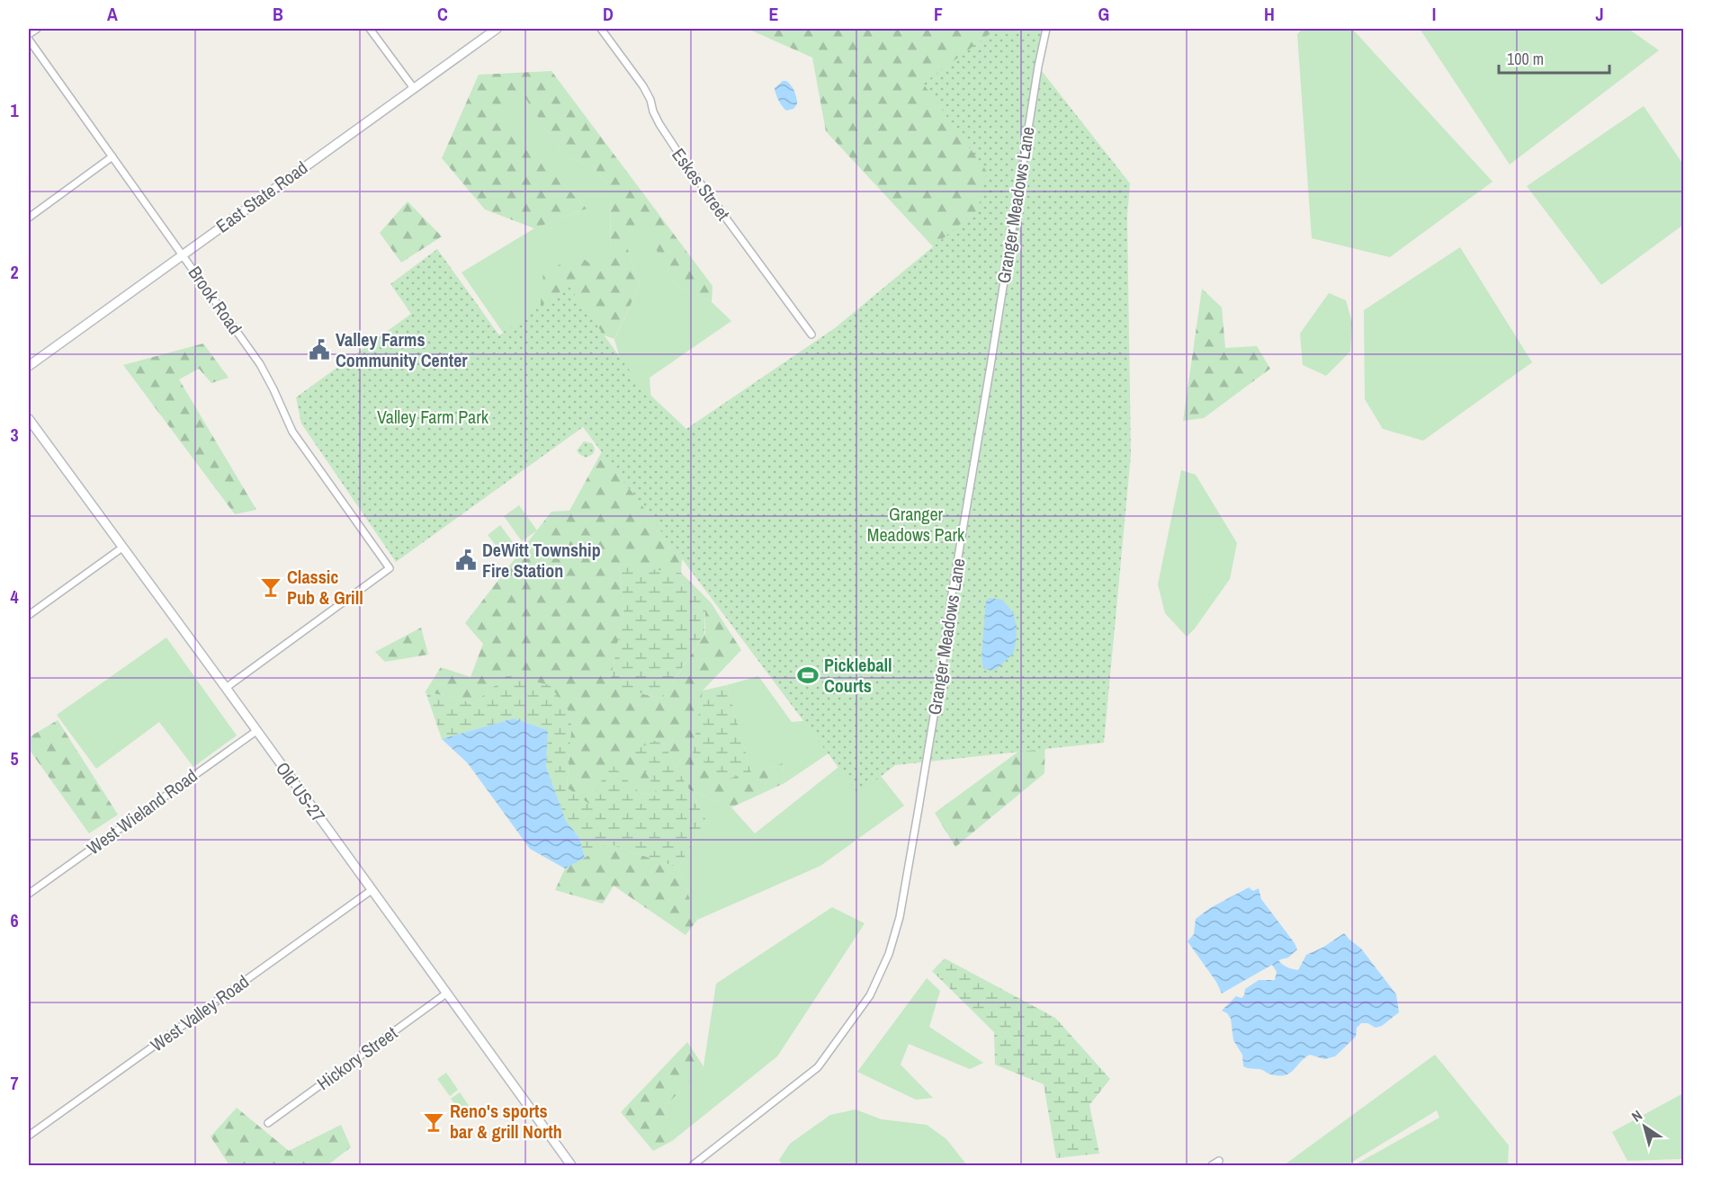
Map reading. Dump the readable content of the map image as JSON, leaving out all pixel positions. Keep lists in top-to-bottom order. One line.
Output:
{"streets":{"main road":["East State Road","Old US-27"],"street":["Eskes Street","Granger Meadows Lane","Brook Road","West Wieland Road","West Valley Road","Hickory Street"]},"crossings":[["East State Road","Brook Road"],["Brook Road","Old US-27"],["Old US-27","West Wieland Road"],["Old US-27","West Valley Road"],["Old US-27","Hickory Street"]],"parks":["Valley Farm Park","Granger Meadows Park"],"places":{"public building":["Valley Farms Community Center","DeWitt Township Fire Station"],"bar":["Classic Pub & Grill","Reno's sports bar & grill North"],"sports":["Pickleball Courts"]},"scale_bar":"100 m","north":"top left","grid":{"columns":["A","B","C","D","E","F","G","H","I","J"],"rows":["1","2","3","4","5","6","7"]}}
